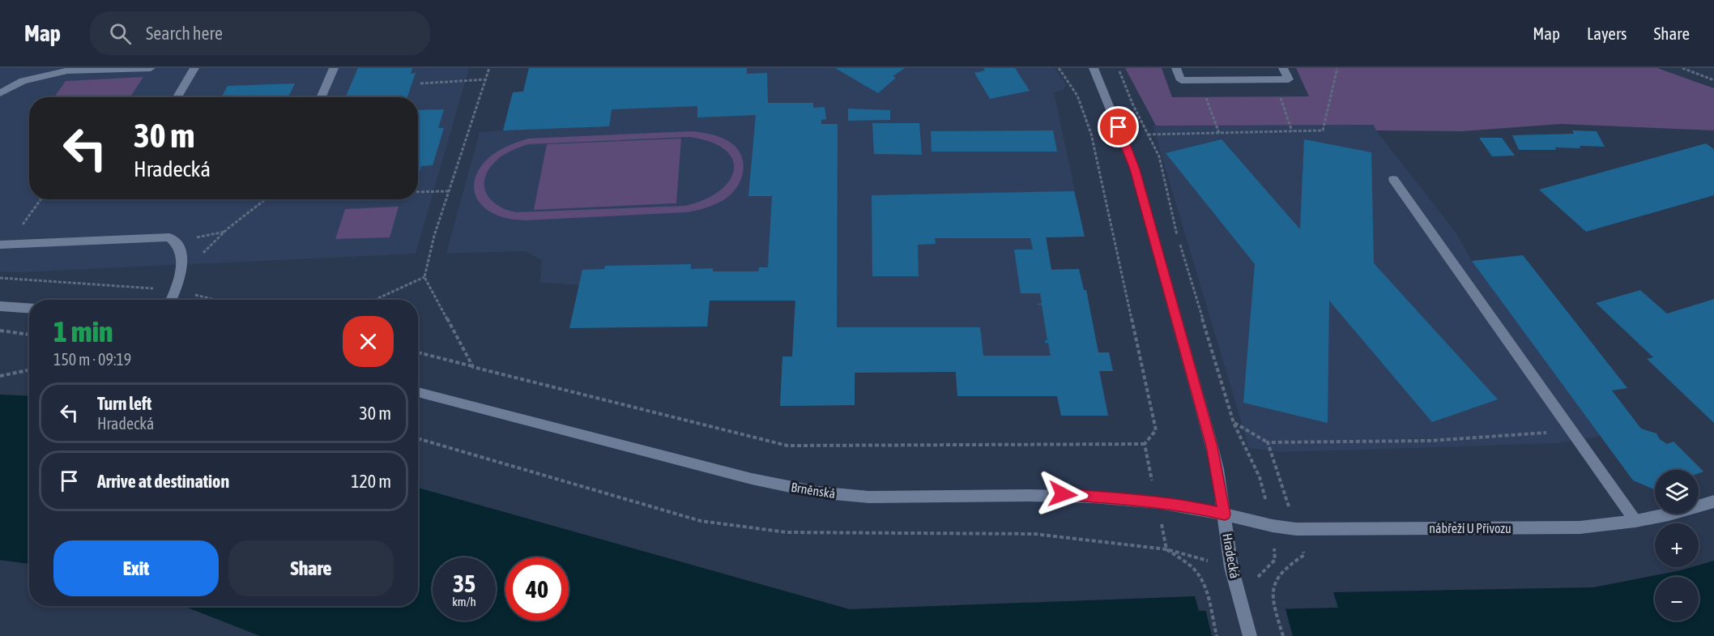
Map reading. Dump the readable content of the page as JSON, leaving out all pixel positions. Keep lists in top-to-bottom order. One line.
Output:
{"streets":{"street":["Brněnská","nábřeží U Přívozu","Hradecká"]},"crossings":[["Brněnská","nábřeží U Přívozu"],["Brněnská","Hradecká"],["nábřeží U Přívozu","Hradecká"]],"page":{"header":"Map","search":"Search here","nav":["Map","Layers","Share"],"turn":["30 m","Hradecká"],"heading":["1 min","150 m · 09:19"],"list":[{"name":"Turn left","note":"Hradecká","value":"30 m"},{"name":"Arrive at destination","value":"120 m"}],"map_buttons":["+","−"],"buttons":["Exit","Share"],"speed":"35 km/h","limit":"40"}}
